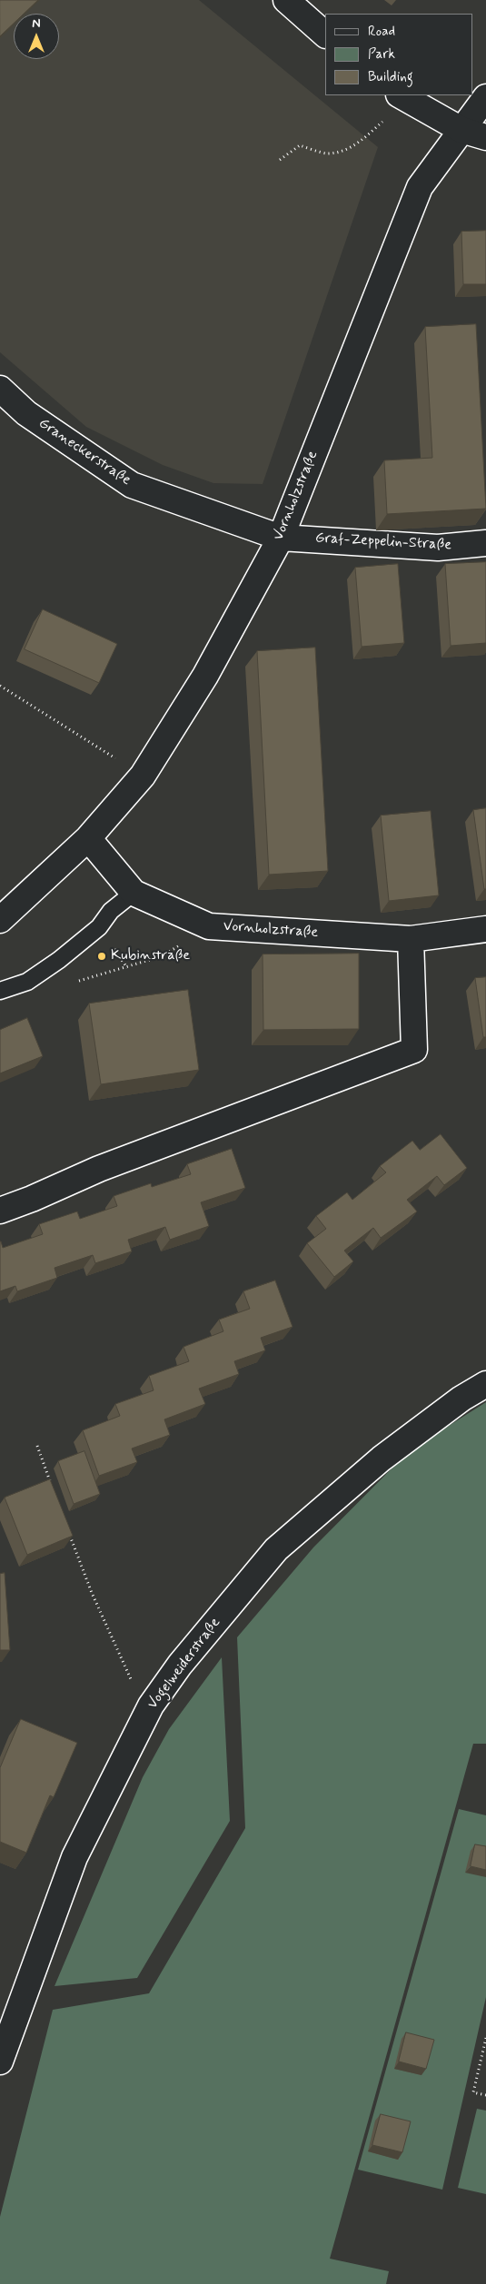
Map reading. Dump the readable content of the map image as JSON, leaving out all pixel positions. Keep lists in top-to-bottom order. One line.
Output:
{"streets":{"street":["Graneckerstraße","Vornholzstraße","Graf-Zeppelin-Straße","Vogelweiderstraße"]},"crossings":[["Graneckerstraße","Vornholzstraße"],["Graneckerstraße","Graf-Zeppelin-Straße"],["Vornholzstraße","Graf-Zeppelin-Straße"]],"places":["Kubinstraße"],"legend":["Road","Park","Building"],"north":"top"}
